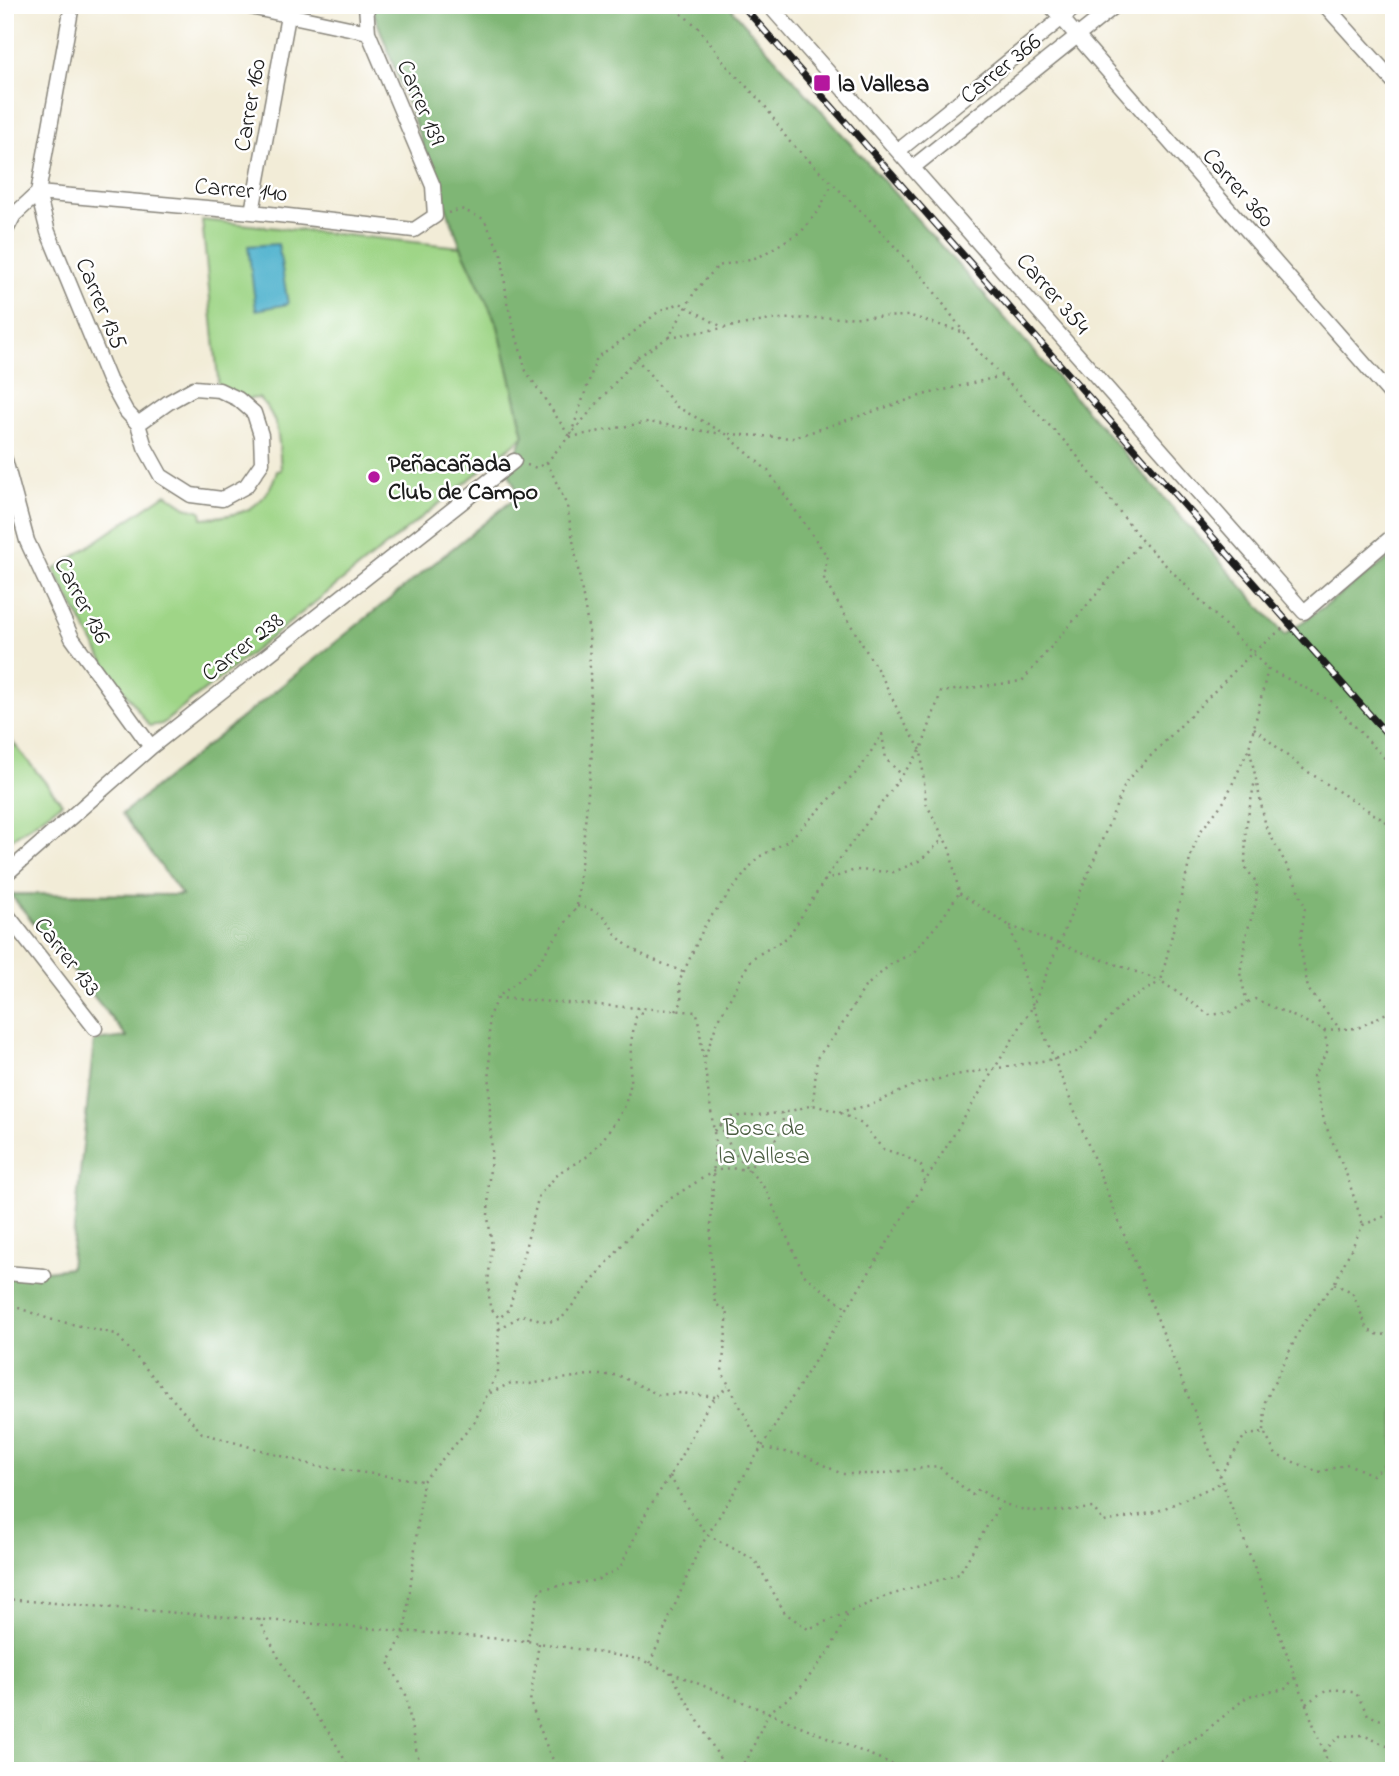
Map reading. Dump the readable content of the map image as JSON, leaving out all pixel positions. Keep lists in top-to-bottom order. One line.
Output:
{"streets":{"street":["Carrer 366","Carrer 139","Carrer 160","Carrer 360","Carrer 140","Carrer 354","Carrer 135","Carrer 136","Carrer 238","Carrer 133"]},"crossings":[["Carrer 366","Carrer 360"],["Carrer 366","Carrer 354"],["Carrer 139","Carrer 140"],["Carrer 160","Carrer 140"],["Carrer 140","Carrer 135"],["Carrer 136","Carrer 238"]],"parks":["Bosc de la Vallesa"],"places":{"transit":["la Vallesa"],"other":["Peñacañada Club de Campo"]}}
